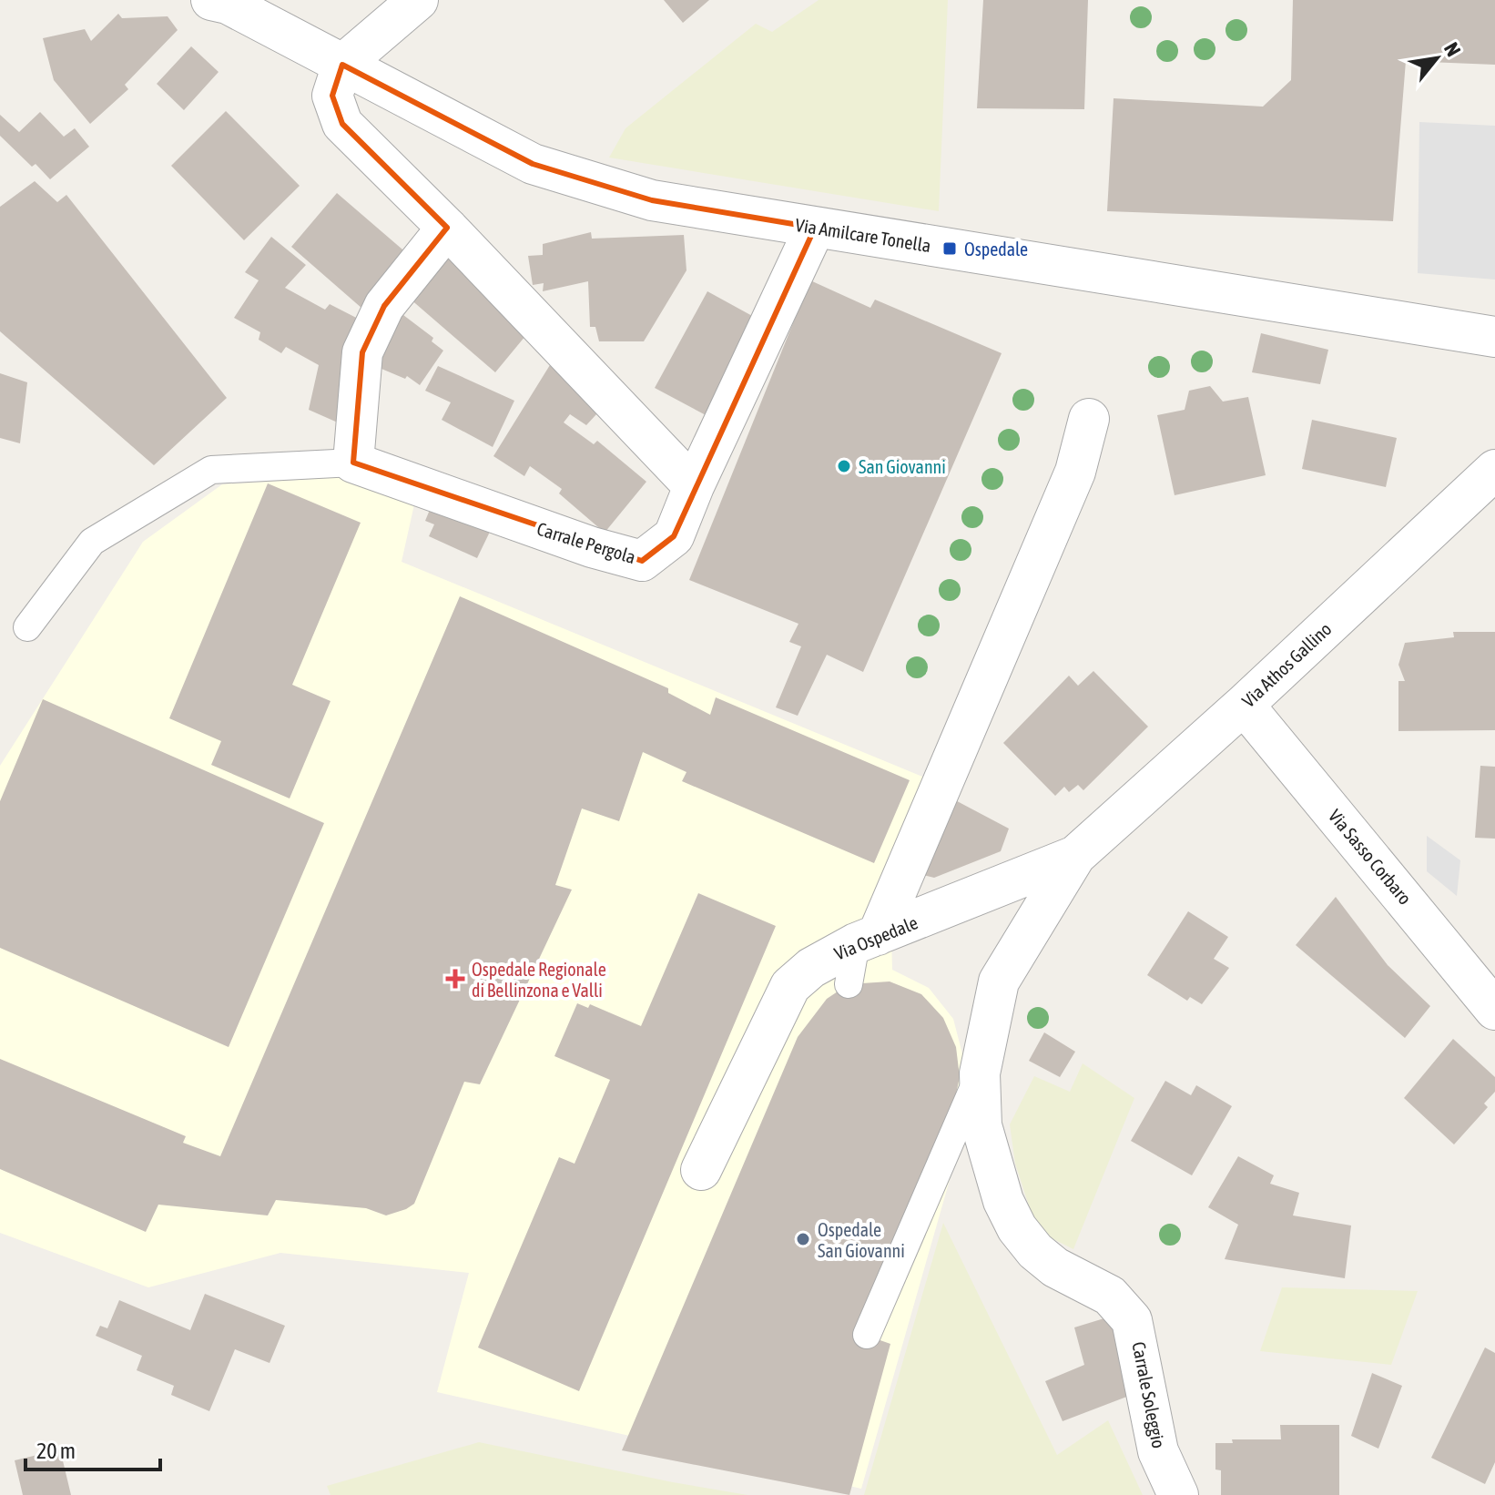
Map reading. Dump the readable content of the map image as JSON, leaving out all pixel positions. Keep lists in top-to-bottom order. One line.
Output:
{"streets":{"street":["Via Amilcare Tonella","Carrale Pergola","Via Athos Gallino","Via Sasso Corbaro","Via Ospedale","Carrale Soleggio"]},"crossings":[["Via Athos Gallino","Via Sasso Corbaro"],["Via Athos Gallino","Via Ospedale"],["Via Athos Gallino","Carrale Soleggio"],["Via Ospedale","Carrale Soleggio"]],"places":{"transit":["Ospedale"],"other":["San Giovanni","Ospedale San Giovanni"],"health":["Ospedale Regionale di Bellinzona e Valli"]},"scale_bar":"20 m","north":"top right"}
